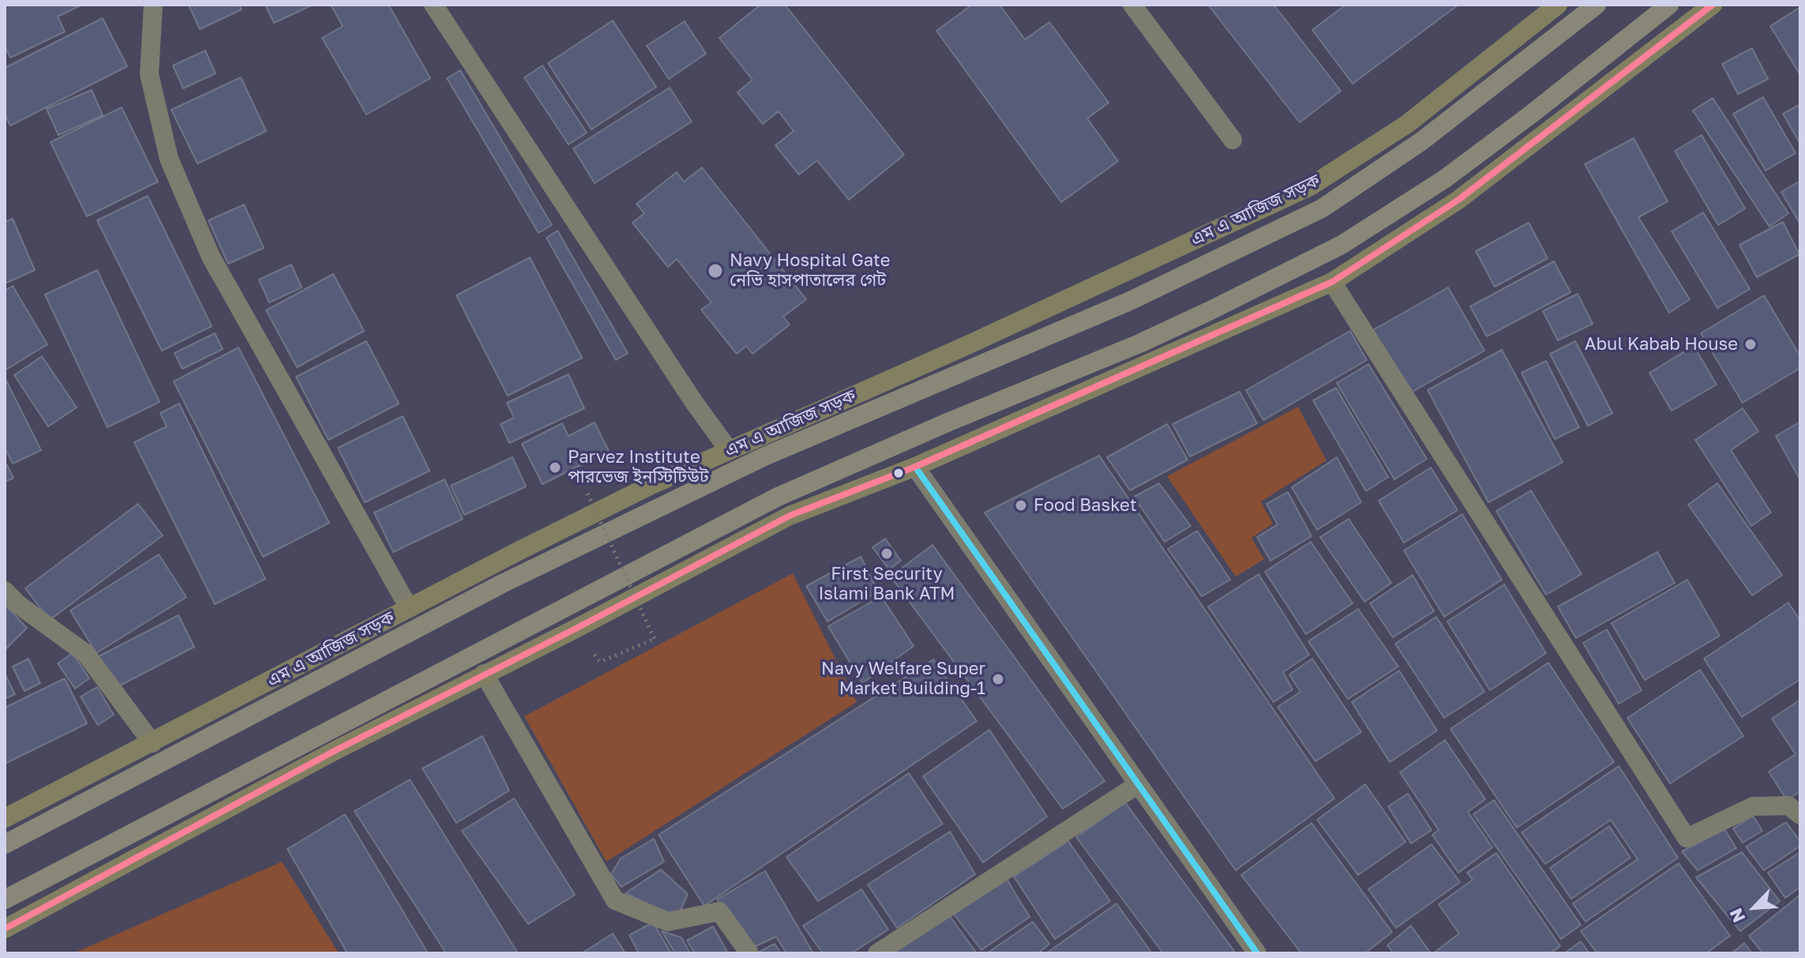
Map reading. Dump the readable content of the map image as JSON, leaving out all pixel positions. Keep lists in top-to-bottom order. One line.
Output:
{"streets":{"main road":["এম এ আজিজ সড়ক"]},"places":["Navy Hospital Gate নেভি হাসপাতালের গেট","Abul Kabab House","Parvez Institute পারভেজ ইনস্টিটিউট","Food Basket","First Security Islami Bank ATM","Navy Welfare Super Market Building-1"],"north":"bottom left"}
